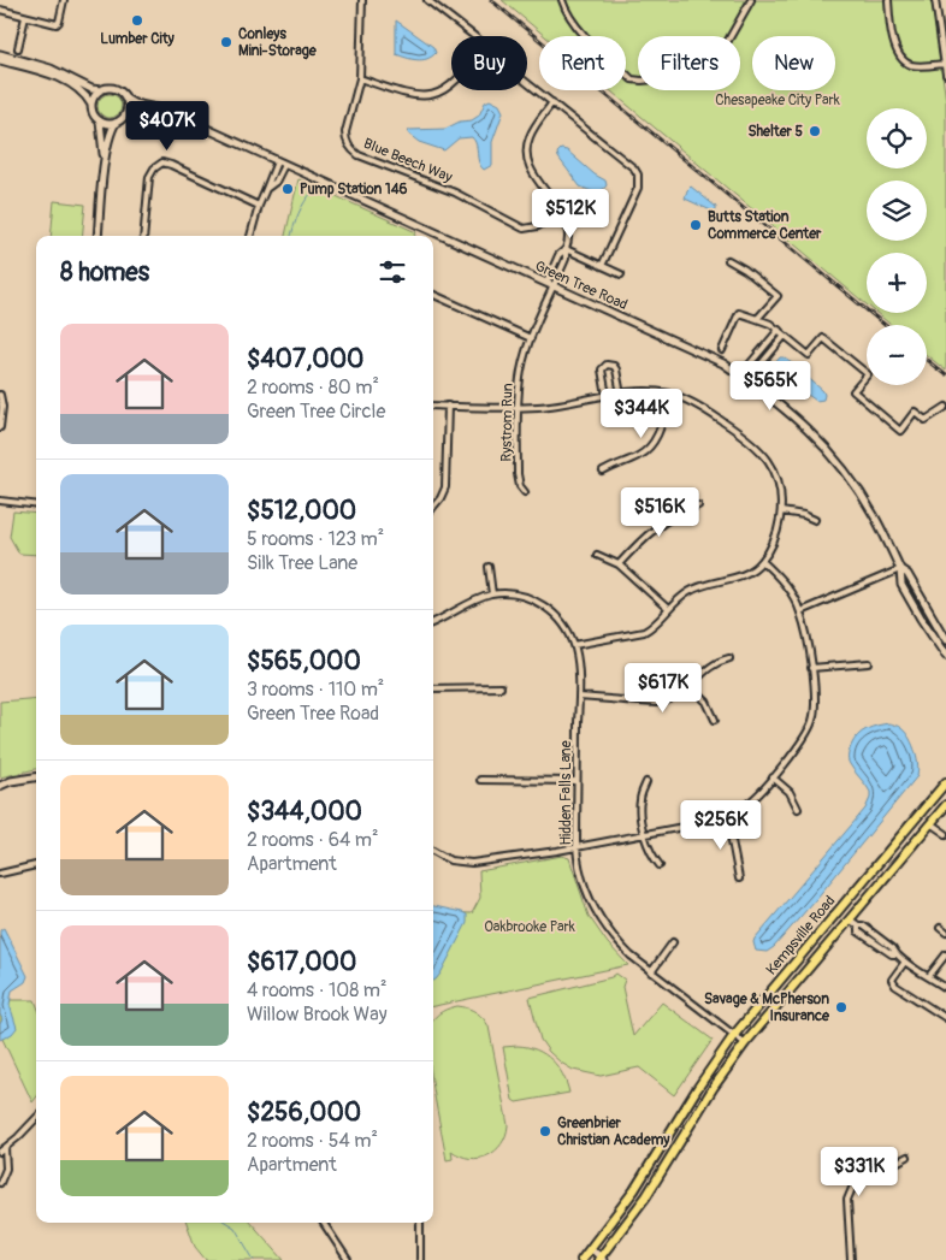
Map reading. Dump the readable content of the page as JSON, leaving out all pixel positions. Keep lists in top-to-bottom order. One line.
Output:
{"streets":{"main road":["Kempsville Road"],"street":["Blue Beech Way","Green Tree Road","Rystrom Run","Hidden Falls Lane"]},"crossings":[["Blue Beech Way","Rystrom Run"],["Green Tree Road","Rystrom Run"],["Hidden Falls Lane","Kempsville Road"]],"parks":["Chesapeake City Park","Oakbrooke Park"],"places":["Lumber City","Conleys Mini-Storage","Shelter 5","Pump Station 146","Butts Station Commerce Center","Savage & McPherson Insurance","Greenbrier Christian Academy"],"page":{"chip":["Buy","Rent","Filters","New"],"price":["$407K","$512K","$565K","$344K","$516K","$617K","$256K","$331K"],"map_buttons":["+","−"],"heading":"8 homes","list":[{"name":"$407,000","note":"2 rooms · 80 m² · Green Tree Circle"},{"name":"$512,000","note":"5 rooms · 123 m² · Silk Tree Lane"},{"name":"$565,000","note":"3 rooms · 110 m² · Green Tree Road"},{"name":"$344,000","note":"2 rooms · 64 m² · Apartment"},{"name":"$617,000","note":"4 rooms · 108 m² · Willow Brook Way"},{"name":"$256,000","note":"2 rooms · 54 m² · Apartment"}]}}
